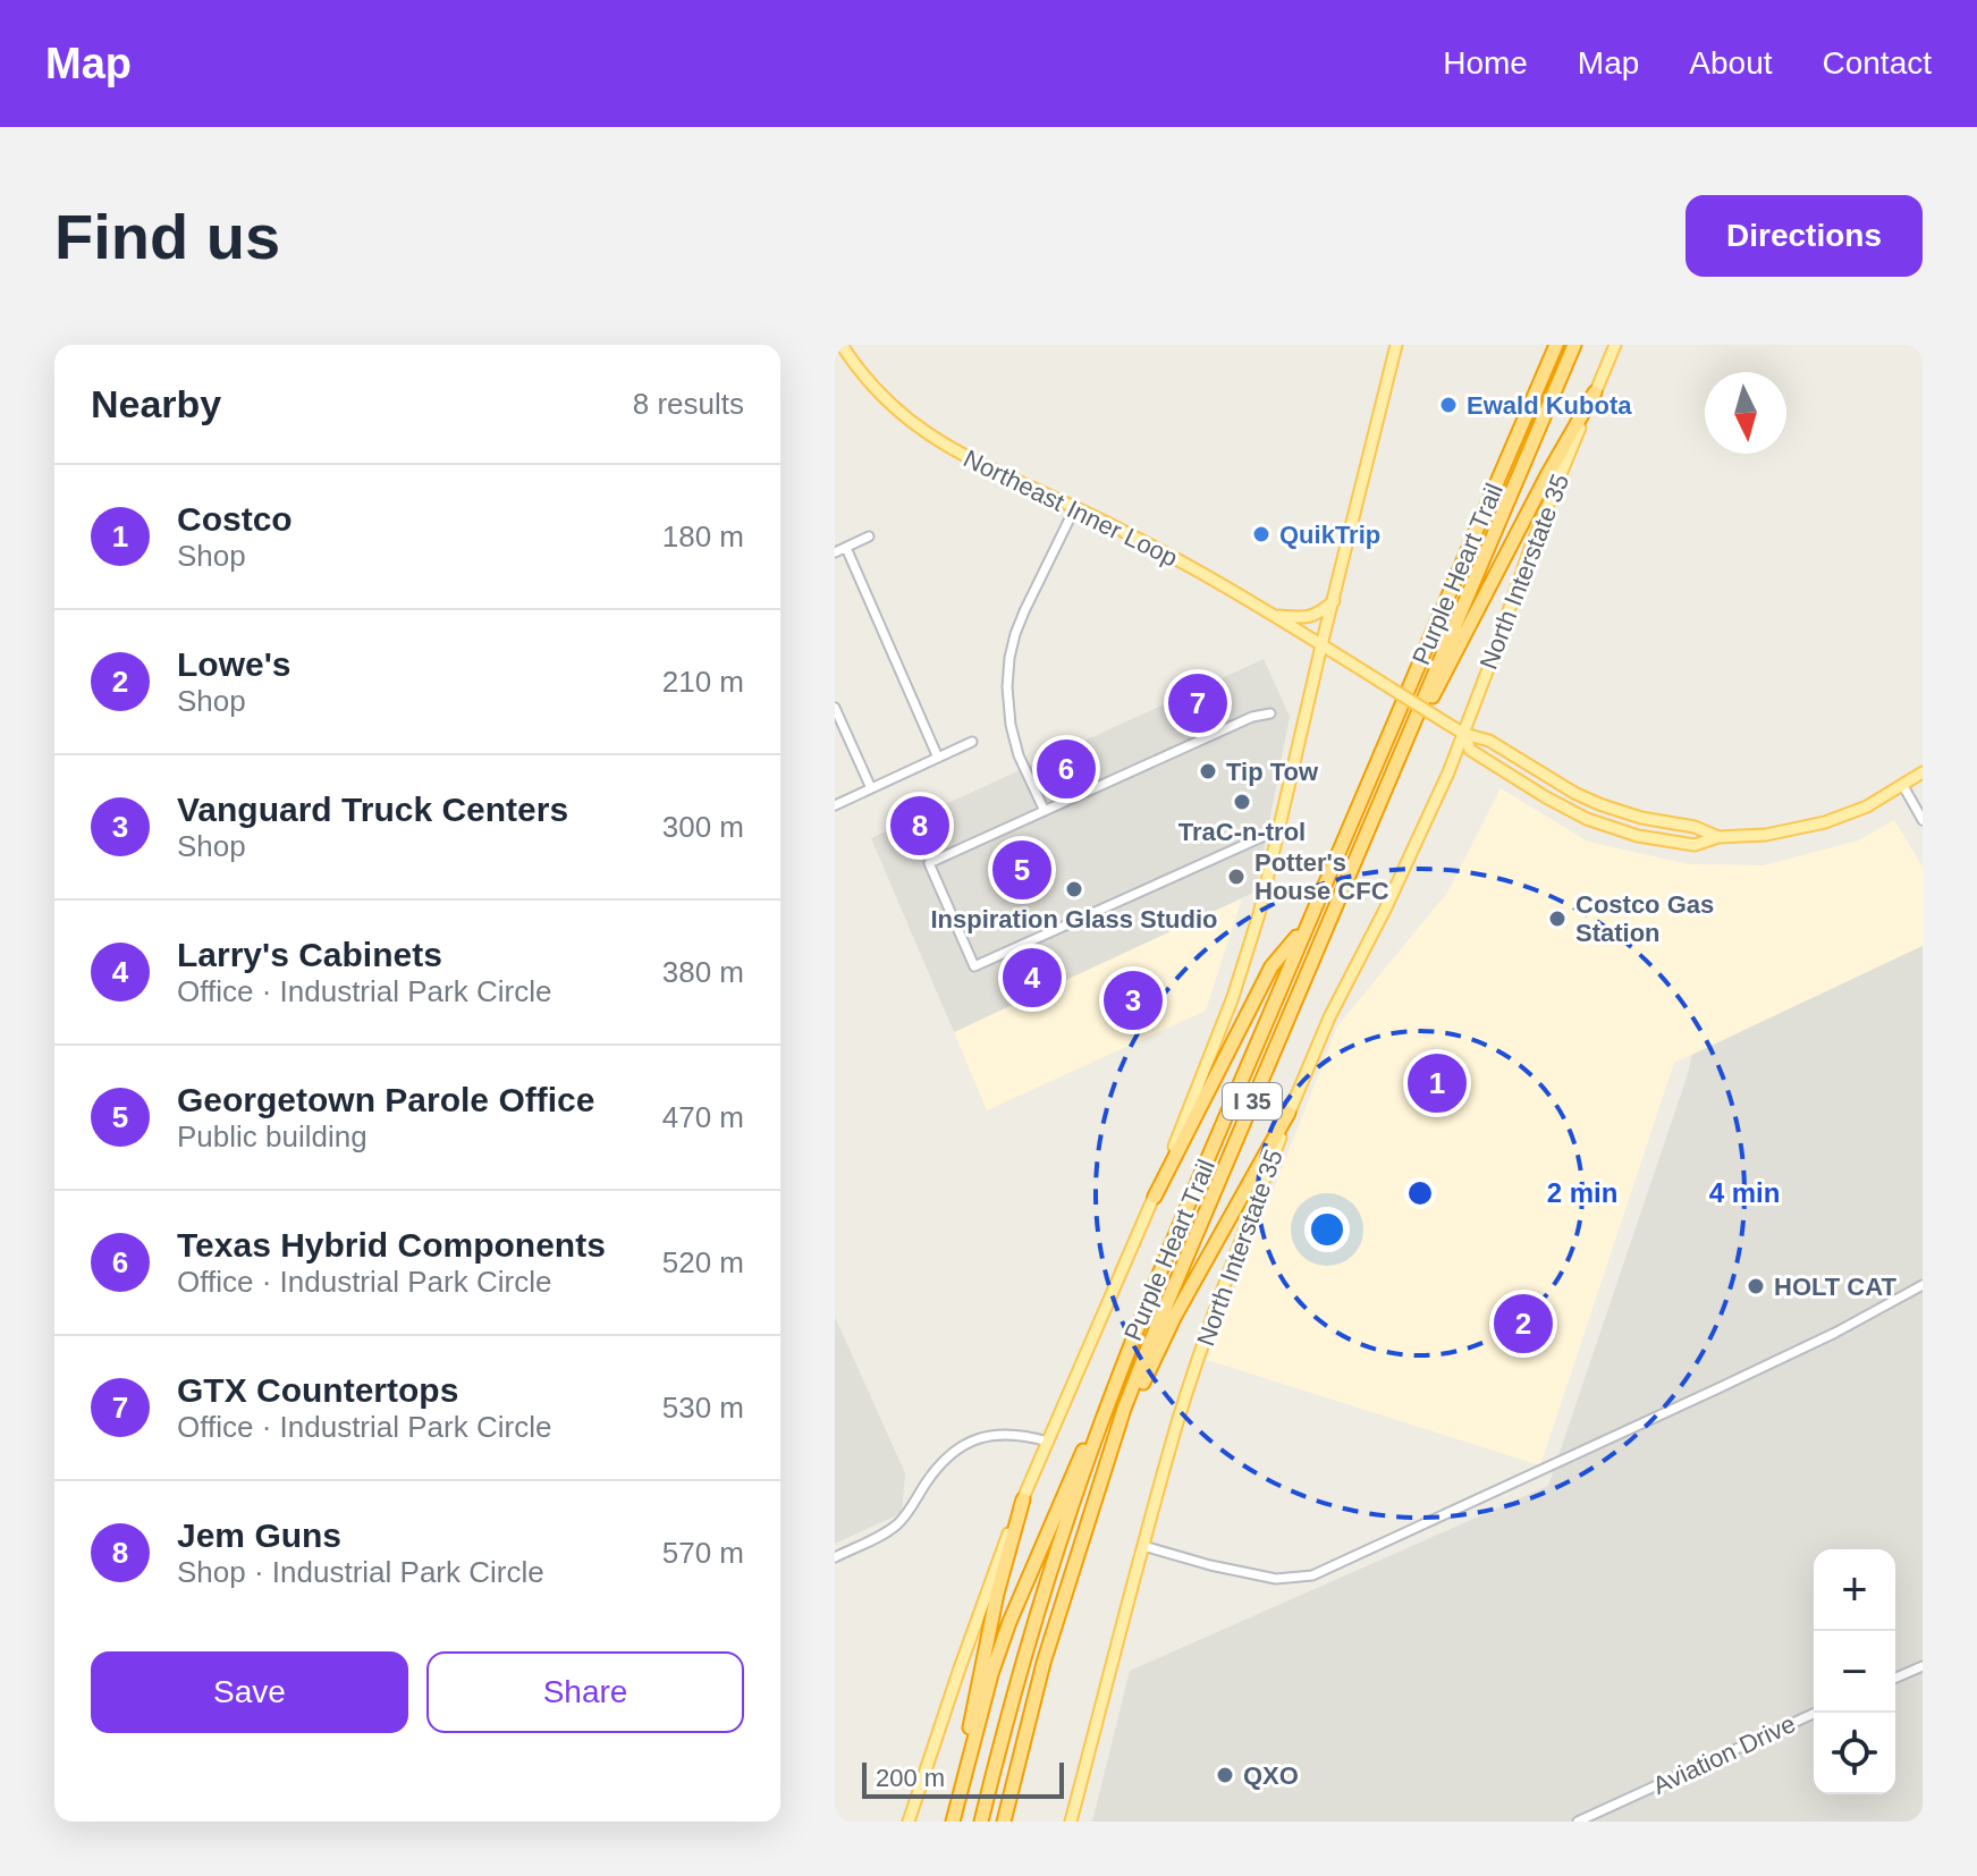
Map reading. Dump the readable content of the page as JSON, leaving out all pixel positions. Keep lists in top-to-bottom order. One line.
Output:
{"streets":{"highway":["Purple Heart Trail","I 35"],"main road":["Northeast Inner Loop","North Interstate 35"],"street":["Aviation Drive"]},"crossings":[["Northeast Inner Loop","North Interstate 35"]],"places":["Ewald Kubota","QuikTrip","Tip Tow","TraC-n-trol","Potter's House CFC","Inspiration Glass Studio","Costco Gas Station","HOLT CAT","QXO"],"scale_bar":"200 m","north":"bottom","page":{"header":"Map","nav":["Home","Map","About","Contact"],"buttons":["Directions",["Save","Share"]],"title":"Find us","heading":["Nearby","8 results"],"list":[{"mark":"1","name":"Costco","note":"Shop","value":"180 m"},{"mark":"2","name":"Lowe's","note":"Shop","value":"210 m"},{"mark":"3","name":"Vanguard Truck Centers","note":"Shop","value":"300 m"},{"mark":"4","name":"Larry's Cabinets","note":"Office · Industrial Park Circle","value":"380 m"},{"mark":"5","name":"Georgetown Parole Office","note":"Public building","value":"470 m"},{"mark":"6","name":"Texas Hybrid Components","note":"Office · Industrial Park Circle","value":"520 m"},{"mark":"7","name":"GTX Countertops","note":"Office · Industrial Park Circle","value":"530 m"},{"mark":"8","name":"Jem Guns","note":"Shop · Industrial Park Circle","value":"570 m"}],"pins":["7","6","8","5","4","3","1","2"],"map_buttons":["+","−"],"scale":"200 m"},"rings":["2 min","4 min"]}
